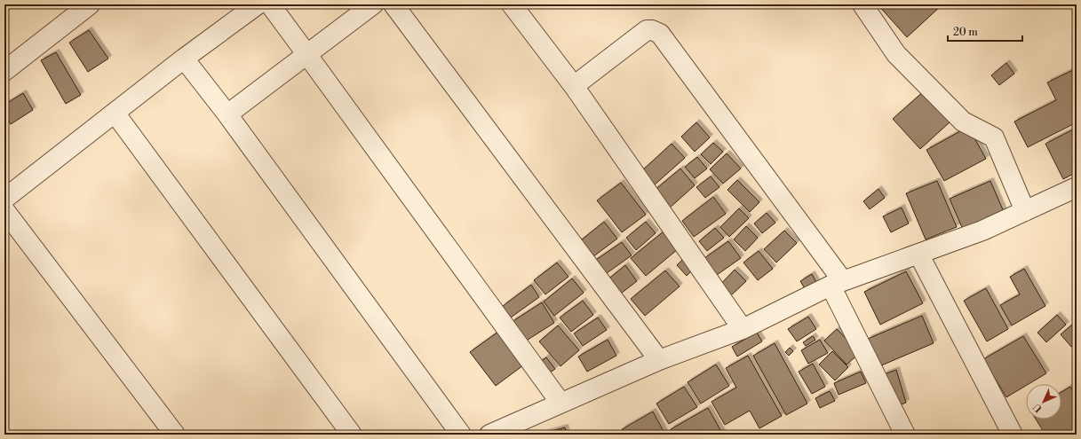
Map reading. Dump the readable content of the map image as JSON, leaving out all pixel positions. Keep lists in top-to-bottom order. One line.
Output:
{"scale_bar":"20 m","north":"bottom left"}
